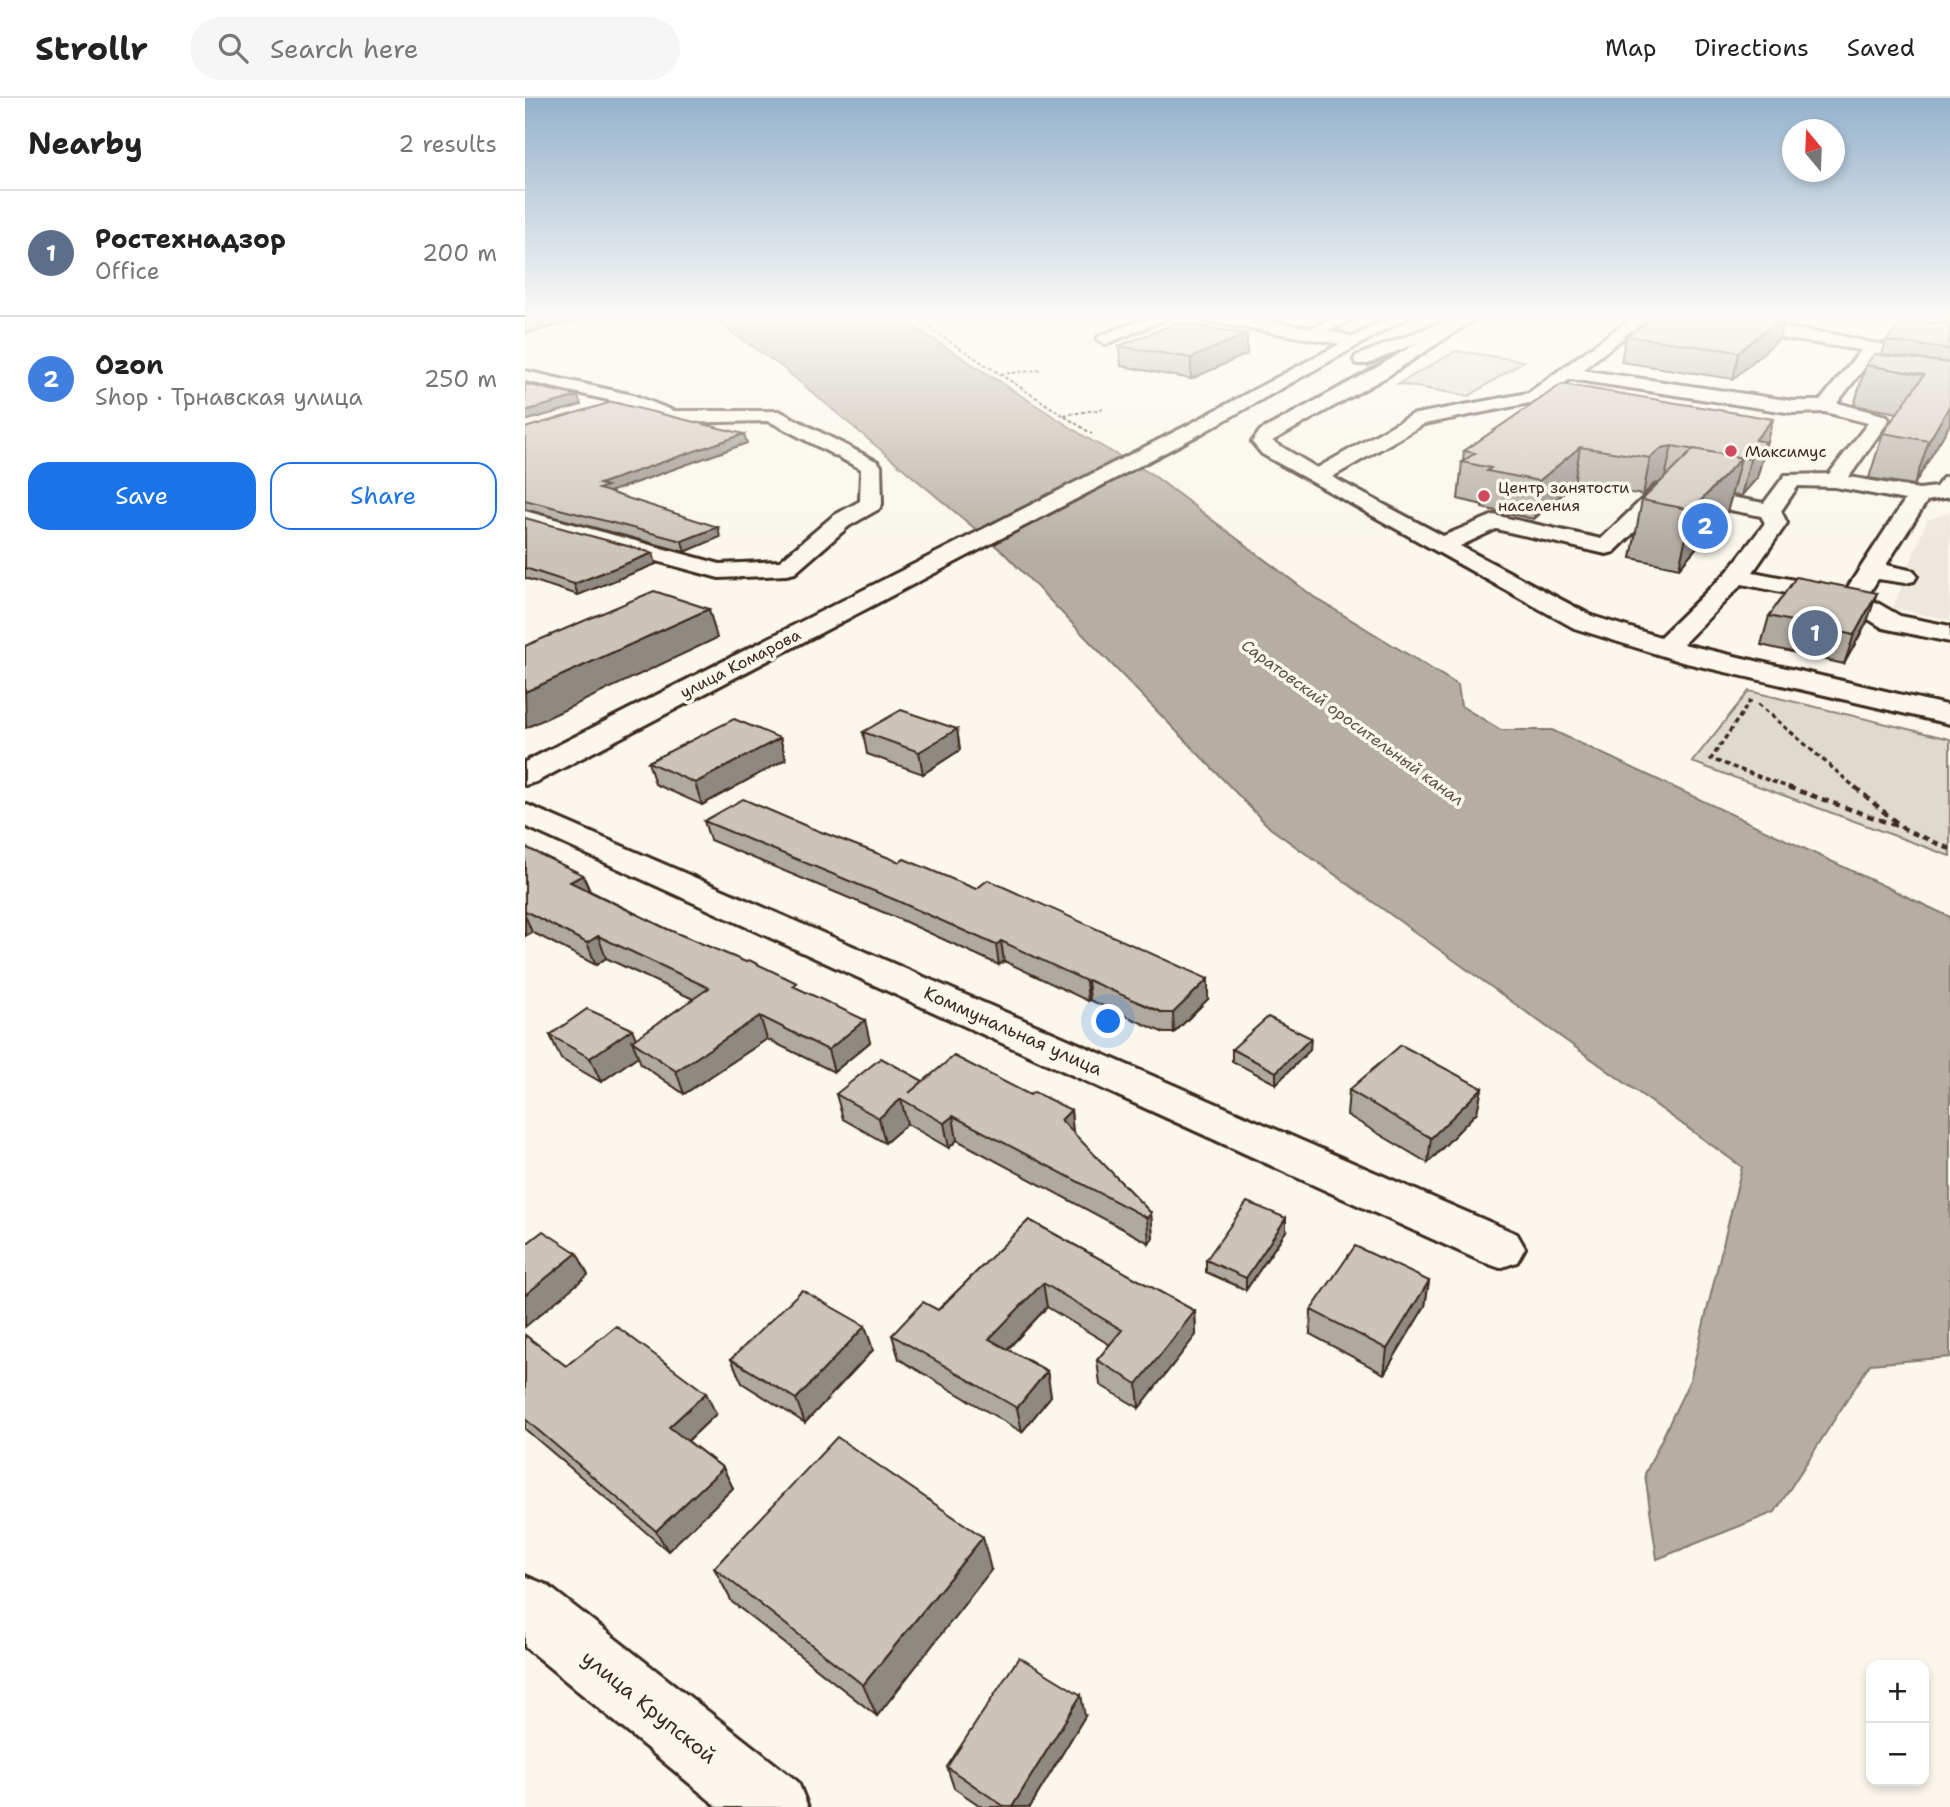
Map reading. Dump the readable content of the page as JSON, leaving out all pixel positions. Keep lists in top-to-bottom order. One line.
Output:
{"streets":{"street":["улица Комарова","Коммунальная улица","улица Крупской"]},"water":["Саратовский оросительный канал"],"places":["Максимус","Центр занятости населения"],"north":"top","page":{"header":"Strollr","search":"Search here","nav":["Map","Directions","Saved"],"heading":["Nearby","2 results"],"list":[{"mark":"1","name":"Ростехнадзор","note":"Office","value":"200 m"},{"mark":"2","name":"Ozon","note":"Shop · Трнавская улица","value":"250 m"}],"buttons":["Save","Share"],"pins":["2","1"],"map_buttons":["+","−"]}}
